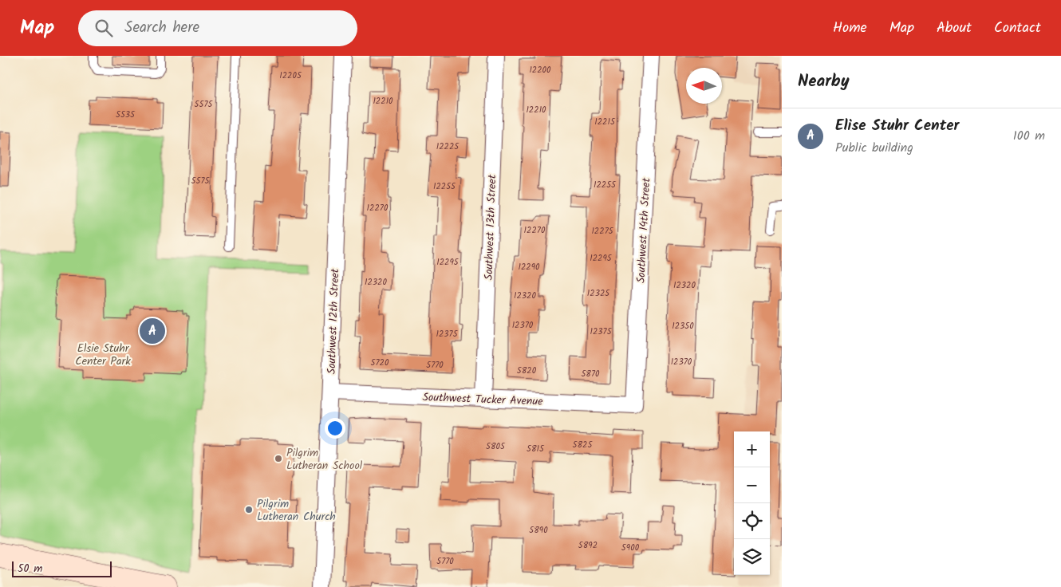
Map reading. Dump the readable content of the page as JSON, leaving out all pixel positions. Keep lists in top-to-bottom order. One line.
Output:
{"streets":{"street":["Southwest 13th Street","Southwest 14th Street","Southwest 12th Street","Southwest Tucker Avenue"]},"crossings":[["Southwest 13th Street","Southwest Tucker Avenue"],["Southwest 14th Street","Southwest Tucker Avenue"],["Southwest 12th Street","Southwest Tucker Avenue"]],"parks":["Elsie Stuhr Center Park"],"places":["Pilgrim Lutheran School","Pilgrim Lutheran Church"],"house_numbers":["12200","12205","12210","5575","12210","5535","12215","12225","5575","12255","12255","12270","12270","12275","12295","12295","12290","12320","12320","12325","12320","12370","12350","12375","12375","12370","5720","5770","5820","5870","5825","5805","5815","5890","5892","5900","5770"],"scale_bar":"50 m","north":"left","page":{"header":"Map","search":"Search here","nav":["Home","Map","About","Contact"],"heading":"Nearby","list":[{"mark":"A","name":"Elise Stuhr Center","note":"Public building","value":"100 m"}],"pins":"A","map_buttons":["+","−"],"scale":"50 m"}}
